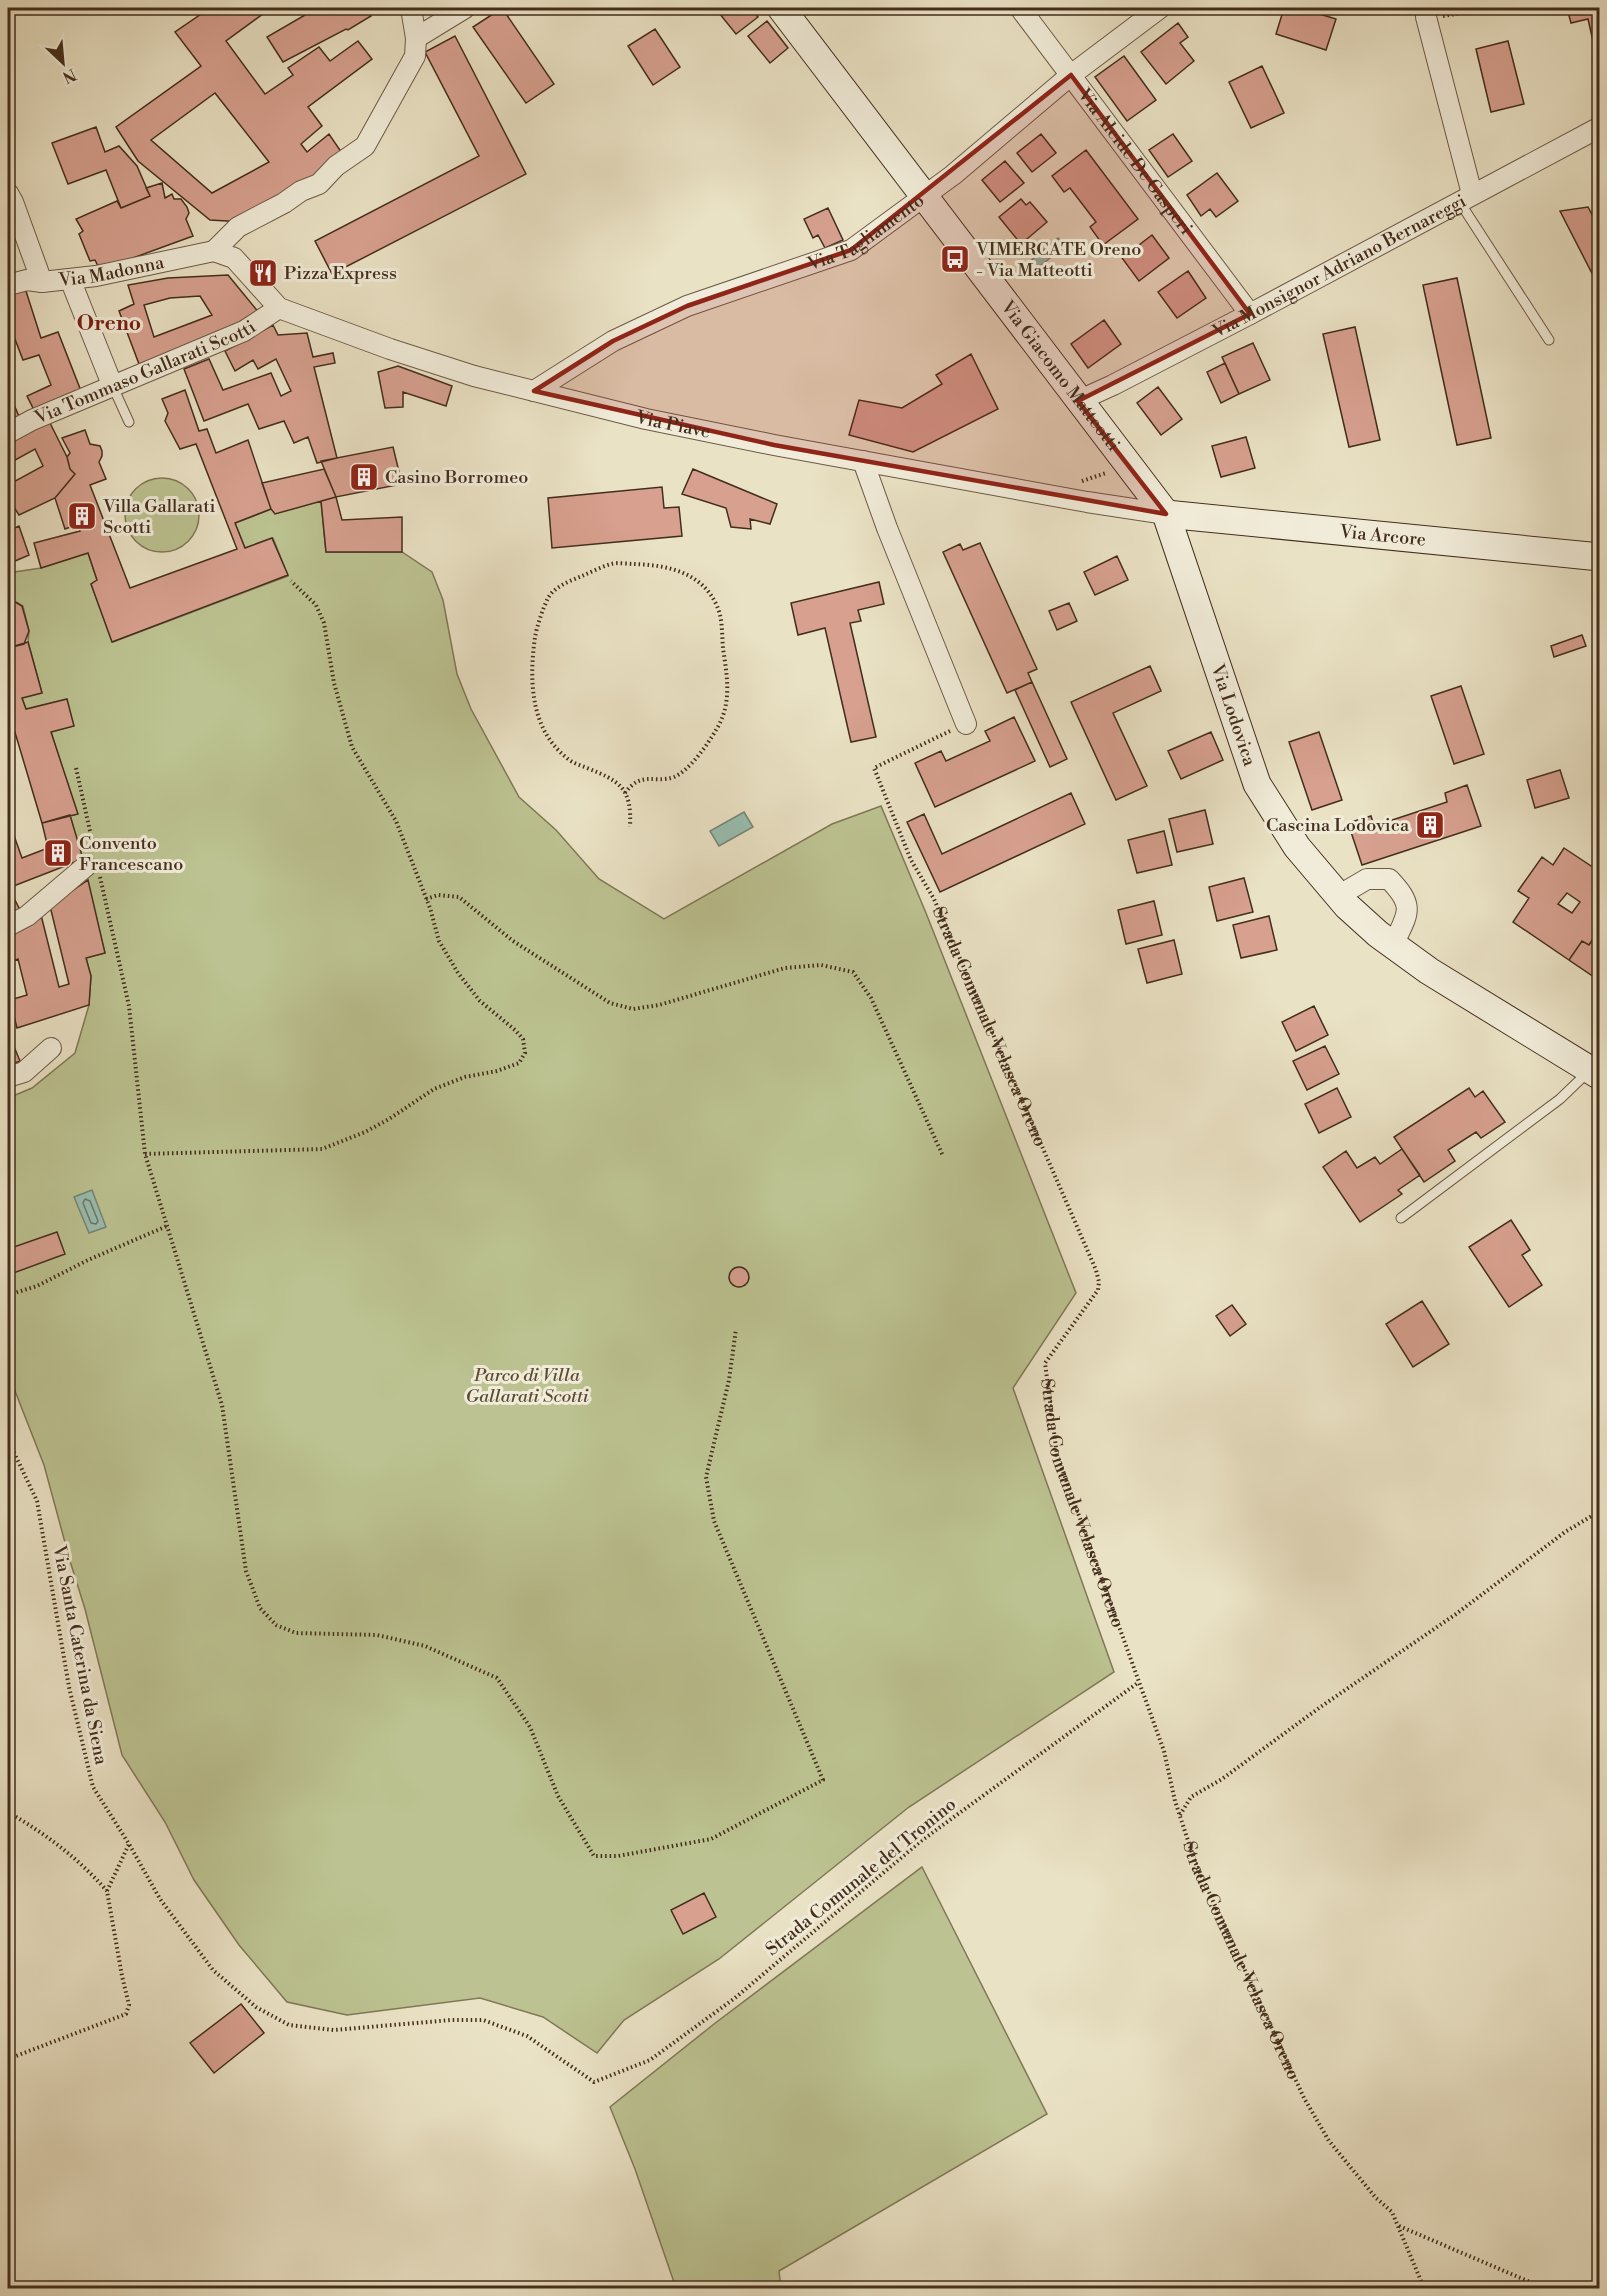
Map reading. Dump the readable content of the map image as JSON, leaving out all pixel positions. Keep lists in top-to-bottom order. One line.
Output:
{"streets":{"street":["Via Alcide De Gasperi","Via Tagliamento","Via Monsignor Adriano Bernareggi","Via Madonna","Via Tommaso Gallarati Scotti","Via Giacomo Matteotti","Via Piave","Via Arcore","Via Lodovica"],"path":["Strada Comunale Velasca Oreno","Via Santa Caterina da Siena","Strada Comunale del Tronino"]},"crossings":[["Via Alcide De Gasperi","Via Tagliamento"],["Via Alcide De Gasperi","Via Monsignor Adriano Bernareggi"],["Via Tagliamento","Via Giacomo Matteotti"],["Via Tagliamento","Via Piave"],["Via Monsignor Adriano Bernareggi","Via Giacomo Matteotti"],["Via Madonna","Via Piave"],["Via Tommaso Gallarati Scotti","Via Piave"],["Via Giacomo Matteotti","Via Piave"],["Via Giacomo Matteotti","Via Arcore"],["Via Giacomo Matteotti","Via Lodovica"],["Via Piave","Via Arcore"],["Via Piave","Via Lodovica"],["Via Arcore","Via Lodovica"],["Strada Comunale Velasca Oreno","Strada Comunale del Tronino"],["Via Santa Caterina da Siena","Strada Comunale del Tronino"]],"districts":["Oreno"],"parks":["Parco di Villa Gallarati Scotti"],"places":{"bus stop":["VIMERCATE Oreno - Via Matteotti"],"restaurant":["Pizza Express"],"building":["Casino Borromeo","Villa Gallarati Scotti","Cascina Lodovica","Convento Francescano"]},"north":"bottom right"}
